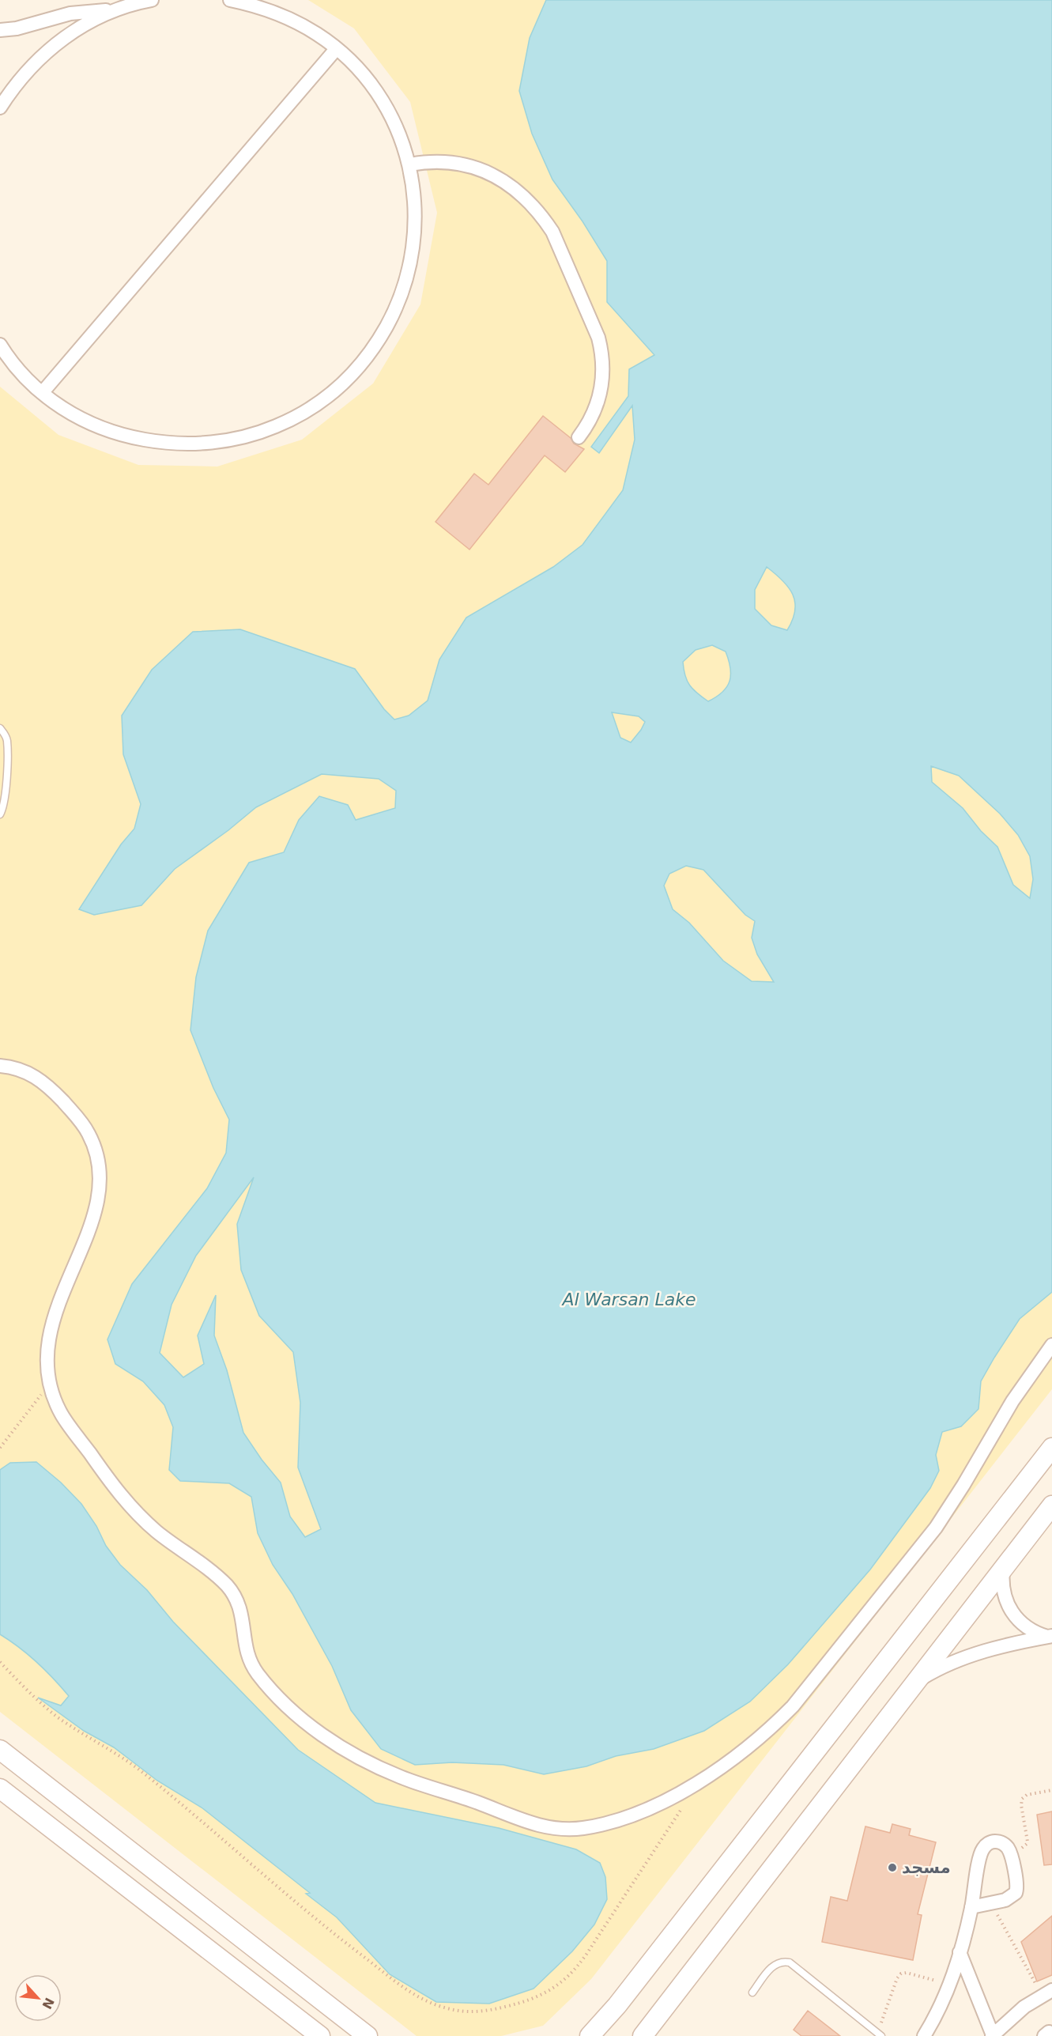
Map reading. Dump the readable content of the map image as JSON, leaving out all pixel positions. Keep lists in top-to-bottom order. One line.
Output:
{"water":["Al Warsan Lake"],"places":["مسجد"],"north":"bottom right"}
